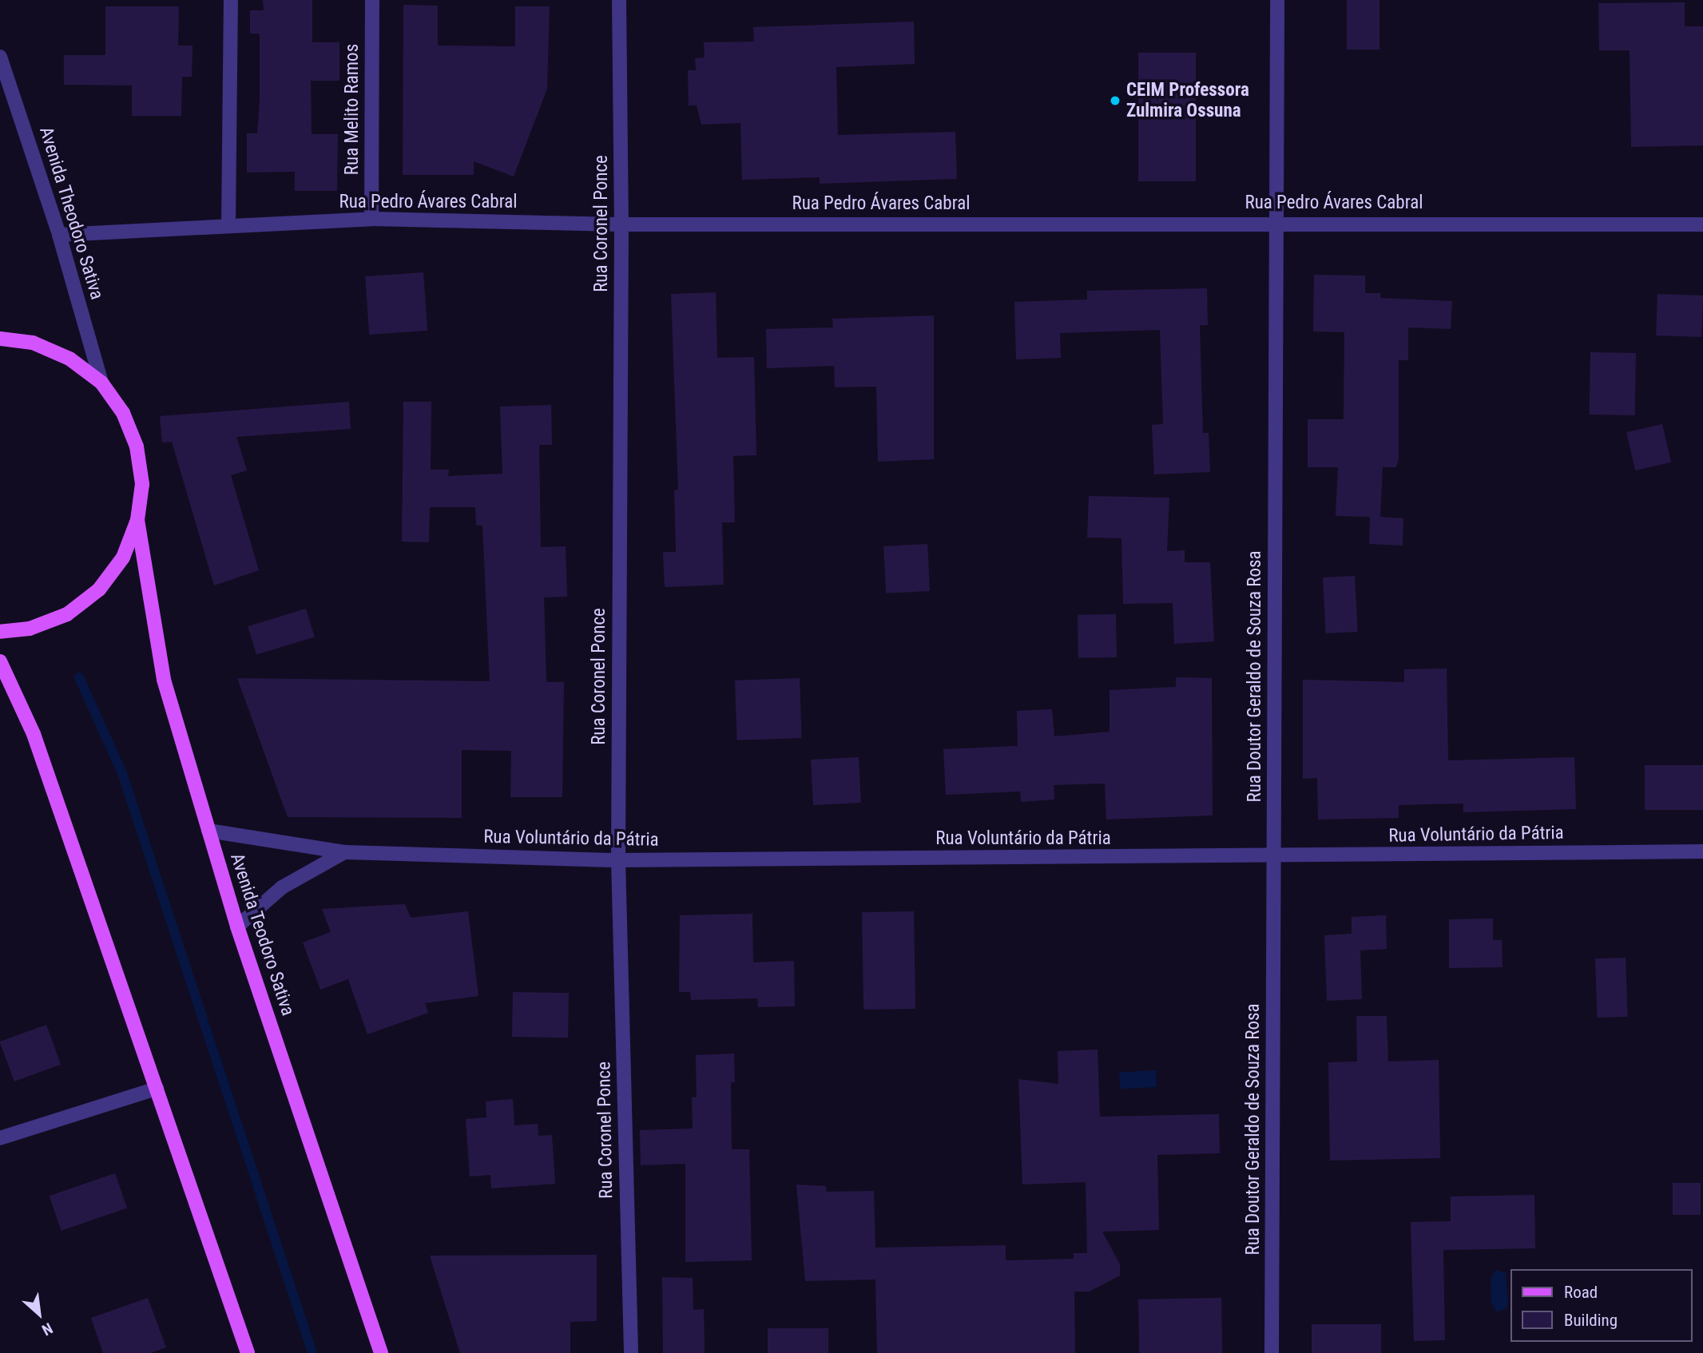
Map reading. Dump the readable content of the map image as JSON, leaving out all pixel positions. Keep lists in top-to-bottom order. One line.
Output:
{"streets":{"main road":["Avenida Teodoro Sativa"],"street":["Rua Melito Ramos","Rua Pedro Ávares Cabral","Avenida Theodoro Sativa","Rua Coronel Ponce","Rua Doutor Geraldo de Souza Rosa","Rua Voluntário da Pátria"]},"crossings":[["Rua Melito Ramos","Rua Pedro Ávares Cabral"],["Rua Pedro Ávares Cabral","Avenida Theodoro Sativa"],["Rua Pedro Ávares Cabral","Rua Coronel Ponce"],["Rua Pedro Ávares Cabral","Rua Doutor Geraldo de Souza Rosa"],["Rua Coronel Ponce","Rua Voluntário da Pátria"],["Rua Doutor Geraldo de Souza Rosa","Rua Voluntário da Pátria"],["Rua Voluntário da Pátria","Avenida Teodoro Sativa"]],"places":["CEIM Professora Zulmira Ossuna"],"legend":["Road","Building"],"north":"bottom right"}
